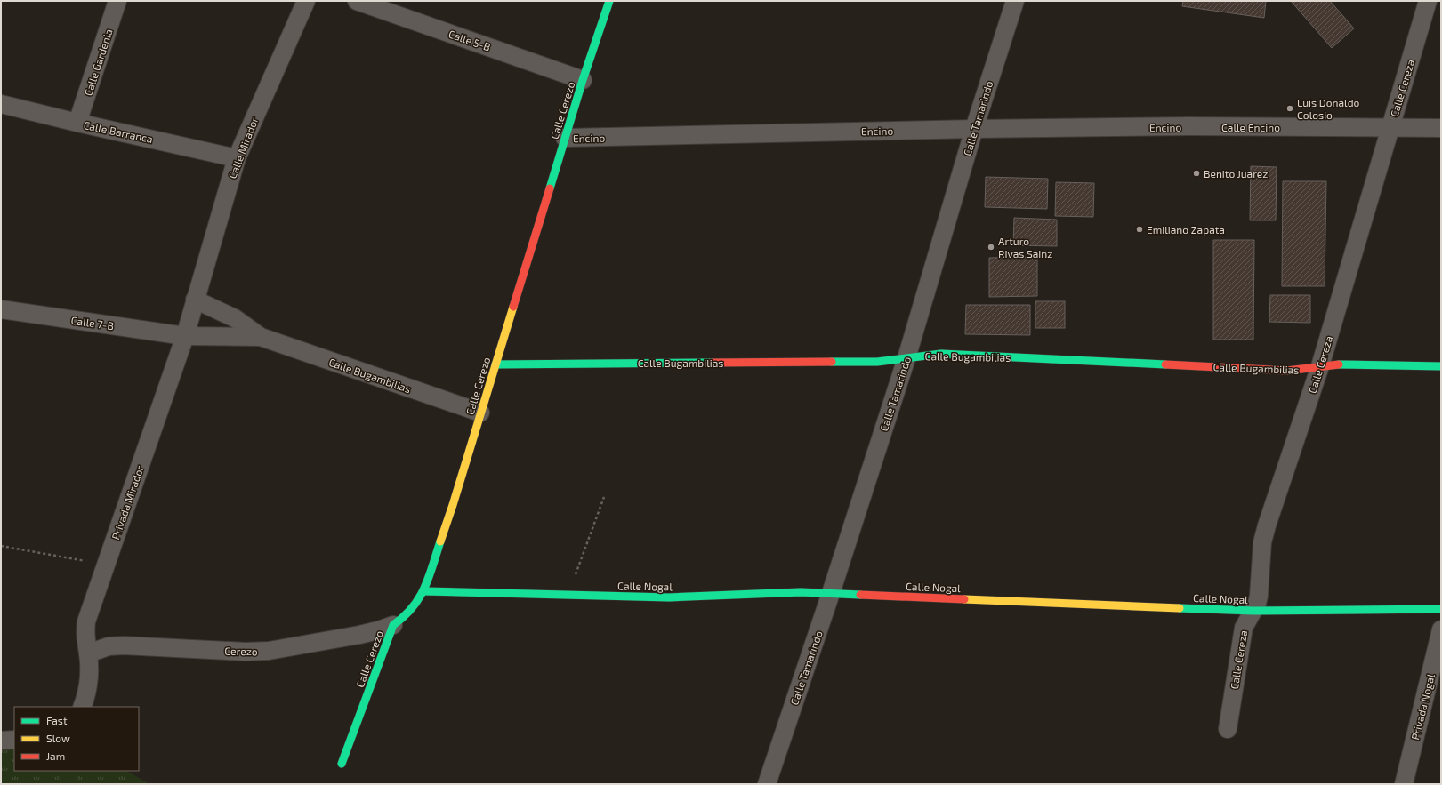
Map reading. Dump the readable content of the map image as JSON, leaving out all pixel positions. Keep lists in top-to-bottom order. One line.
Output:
{"streets":{"street":["Calle 5-B","Calle Gardenia","Calle Cereza","Calle Cerezo","Calle Tamarindo","Encino","Calle Encino","Calle Barranca","Calle Mirador","Calle 7-B","Calle Bugambilias","Privada Mirador","Calle Nogal","Cerezo","Privada Nogal"]},"crossings":[["Calle 5-B","Calle Cerezo"],["Calle Gardenia","Calle Barranca"],["Calle Cereza","Calle Encino"],["Calle Cereza","Calle Bugambilias"],["Calle Cereza","Calle Nogal"],["Calle Cerezo","Encino"],["Calle Cerezo","Calle Bugambilias"],["Calle Cerezo","Calle Nogal"],["Calle Cerezo","Cerezo"],["Calle Tamarindo","Encino"],["Calle Tamarindo","Calle Bugambilias"],["Calle Tamarindo","Calle Nogal"],["Encino","Calle Encino"],["Calle Barranca","Calle Mirador"],["Calle Mirador","Calle Bugambilias"],["Calle Mirador","Privada Mirador"],["Calle 7-B","Calle Bugambilias"],["Calle 7-B","Privada Mirador"],["Calle Bugambilias","Privada Mirador"],["Privada Mirador","Cerezo"]],"places":["Luis Donaldo Colosio","Benito Juarez","Emiliano Zapata","Arturo Rivas Sainz"],"legend":["Fast","Slow","Jam"]}
